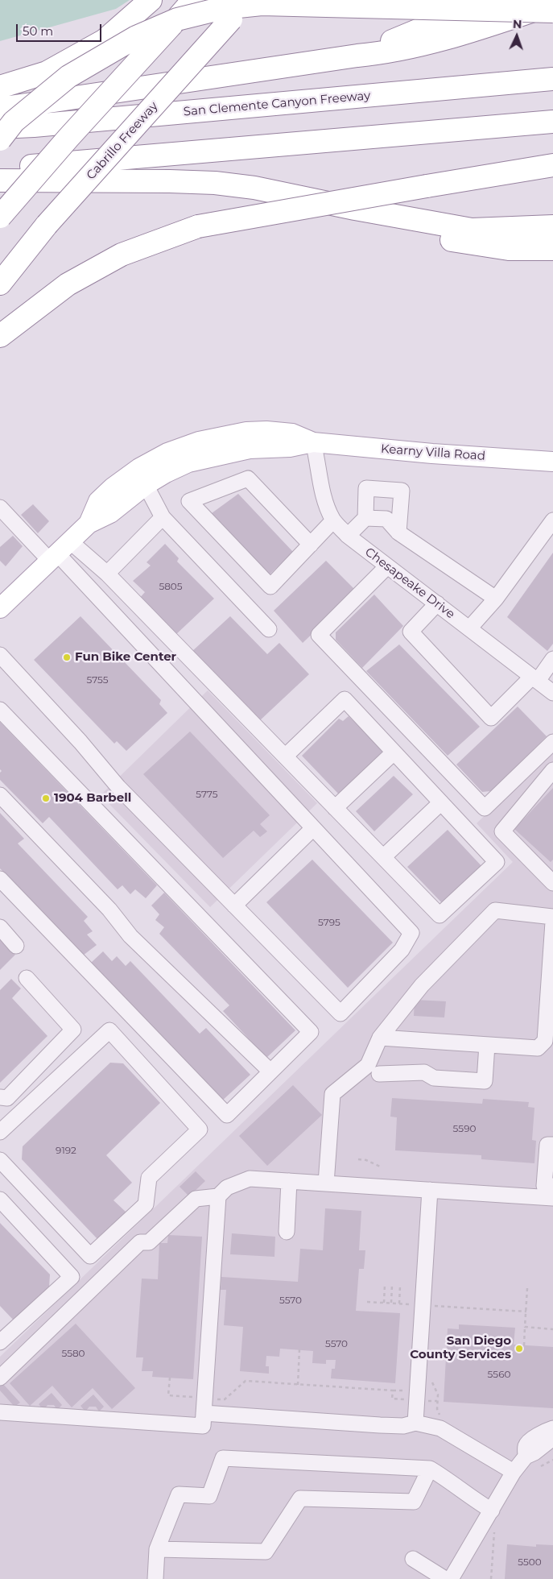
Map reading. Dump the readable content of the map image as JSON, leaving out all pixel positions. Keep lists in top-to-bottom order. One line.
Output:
{"streets":{"highway":["San Clemente Canyon Freeway","Cabrillo Freeway"],"main road":["Kearny Villa Road"],"street":["Chesapeake Drive"]},"crossings":[["Kearny Villa Road","Chesapeake Drive"]],"places":["Fun Bike Center","1904 Barbell","San Diego County Services"],"house_numbers":["5805","5755","5775","5795","5590","9192","5570","5570","5580","5560","5500"],"scale_bar":"50 m","north":"top"}
